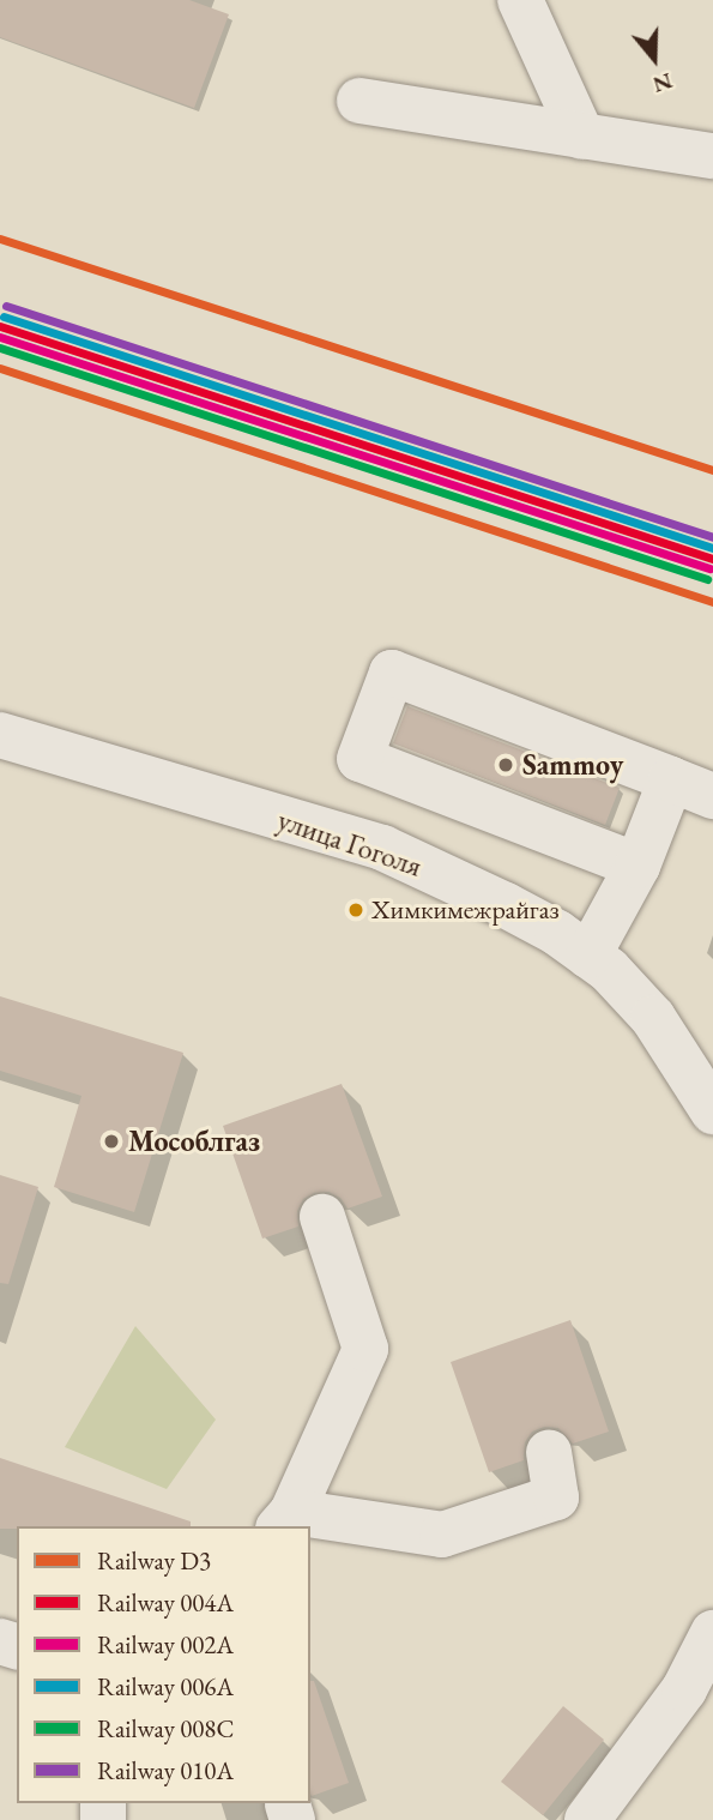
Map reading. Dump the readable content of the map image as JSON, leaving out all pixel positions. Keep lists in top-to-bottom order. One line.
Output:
{"streets":{"street":["улица Гоголя"]},"places":["Sammoy","Химкимежрайгаз","Мособлгаз"],"lines":["rail line D3","rail line 010А","rail line 006А","rail line 004А","rail line 002А","rail line 008С"],"legend":["Railway D3","Railway 004А","Railway 002А","Railway 006А","Railway 008С","Railway 010А"],"north":"bottom"}
